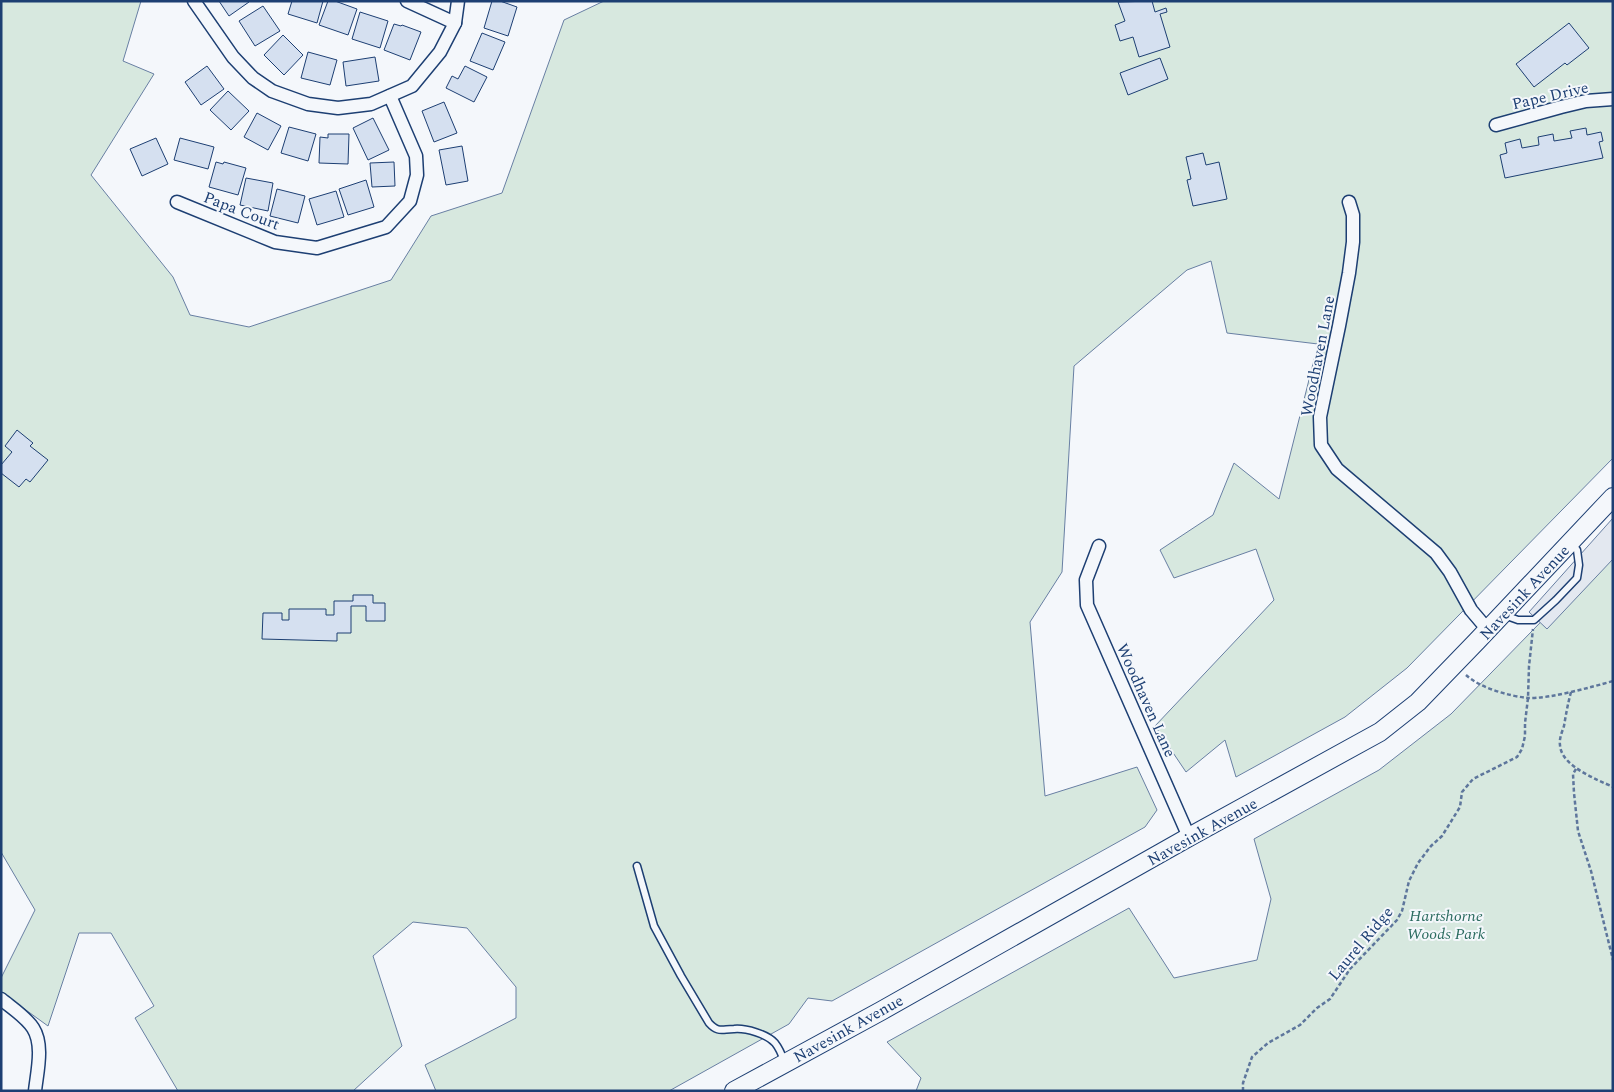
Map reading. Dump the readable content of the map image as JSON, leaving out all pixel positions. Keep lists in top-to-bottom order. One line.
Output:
{"streets":{"main road":["Navesink Avenue"],"street":["Pape Drive","Papa Court","Woodhaven Lane"],"path":["Laurel Ridge"]},"crossings":[["Woodhaven Lane","Navesink Avenue"]],"parks":["Hartshorne Woods Park"]}
